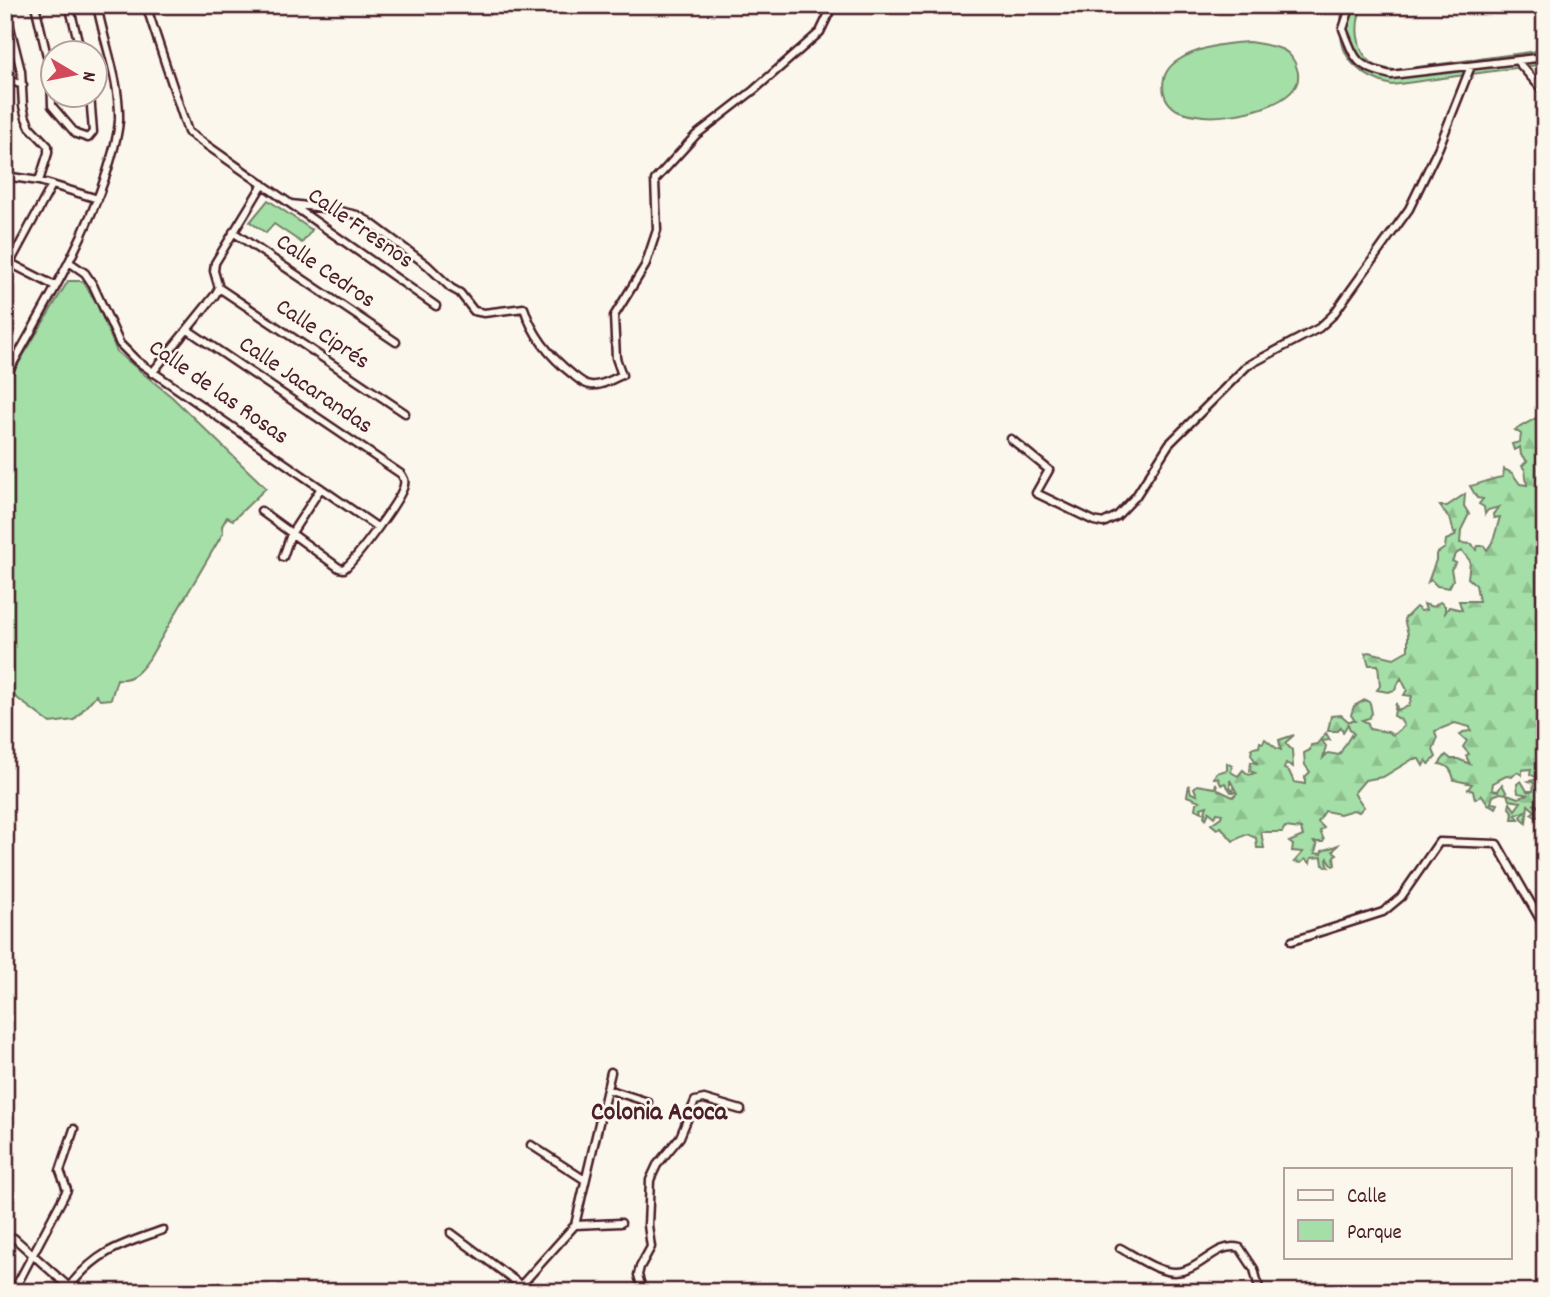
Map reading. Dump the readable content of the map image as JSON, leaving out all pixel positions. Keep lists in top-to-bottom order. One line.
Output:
{"streets":{"street":["Calle Fresnos","Calle Cedros","Calle Ciprés","Calle Jacarandas","Calle de las Rosas"]},"crossings":[["Calle Jacarandas","Calle de las Rosas"]],"districts":["Colonia Acoca"],"legend":["Calle","Parque"],"north":"right"}
